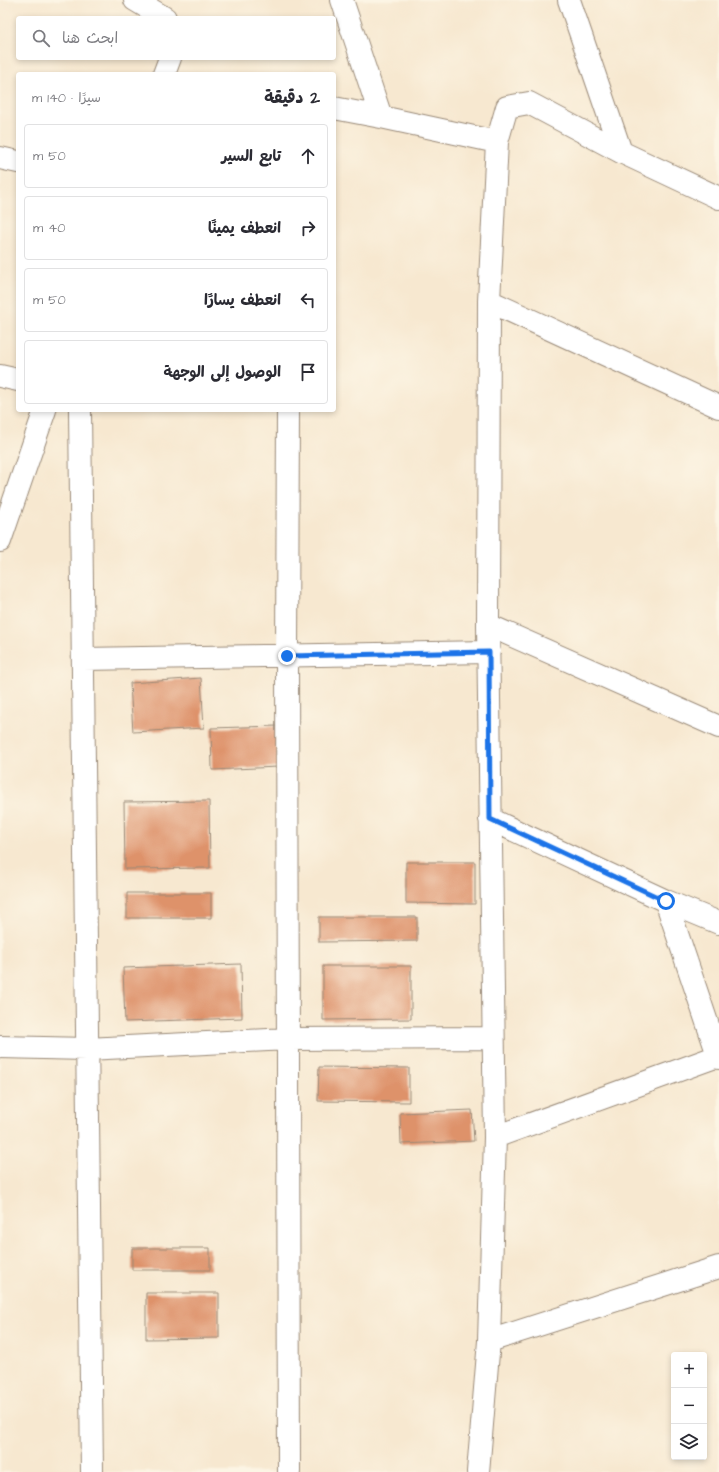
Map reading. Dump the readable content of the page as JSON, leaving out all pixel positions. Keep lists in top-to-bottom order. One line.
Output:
{"page":{"search":"ابحث هنا","heading":["2 دقيقة","سيرًا · 140 m"],"list":[["تابع السير","50 m"],["انعطف يمينًا","40 m"],["انعطف يسارًا","50 m"],"الوصول إلى الوجهة"],"map_buttons":["+","−"]}}
